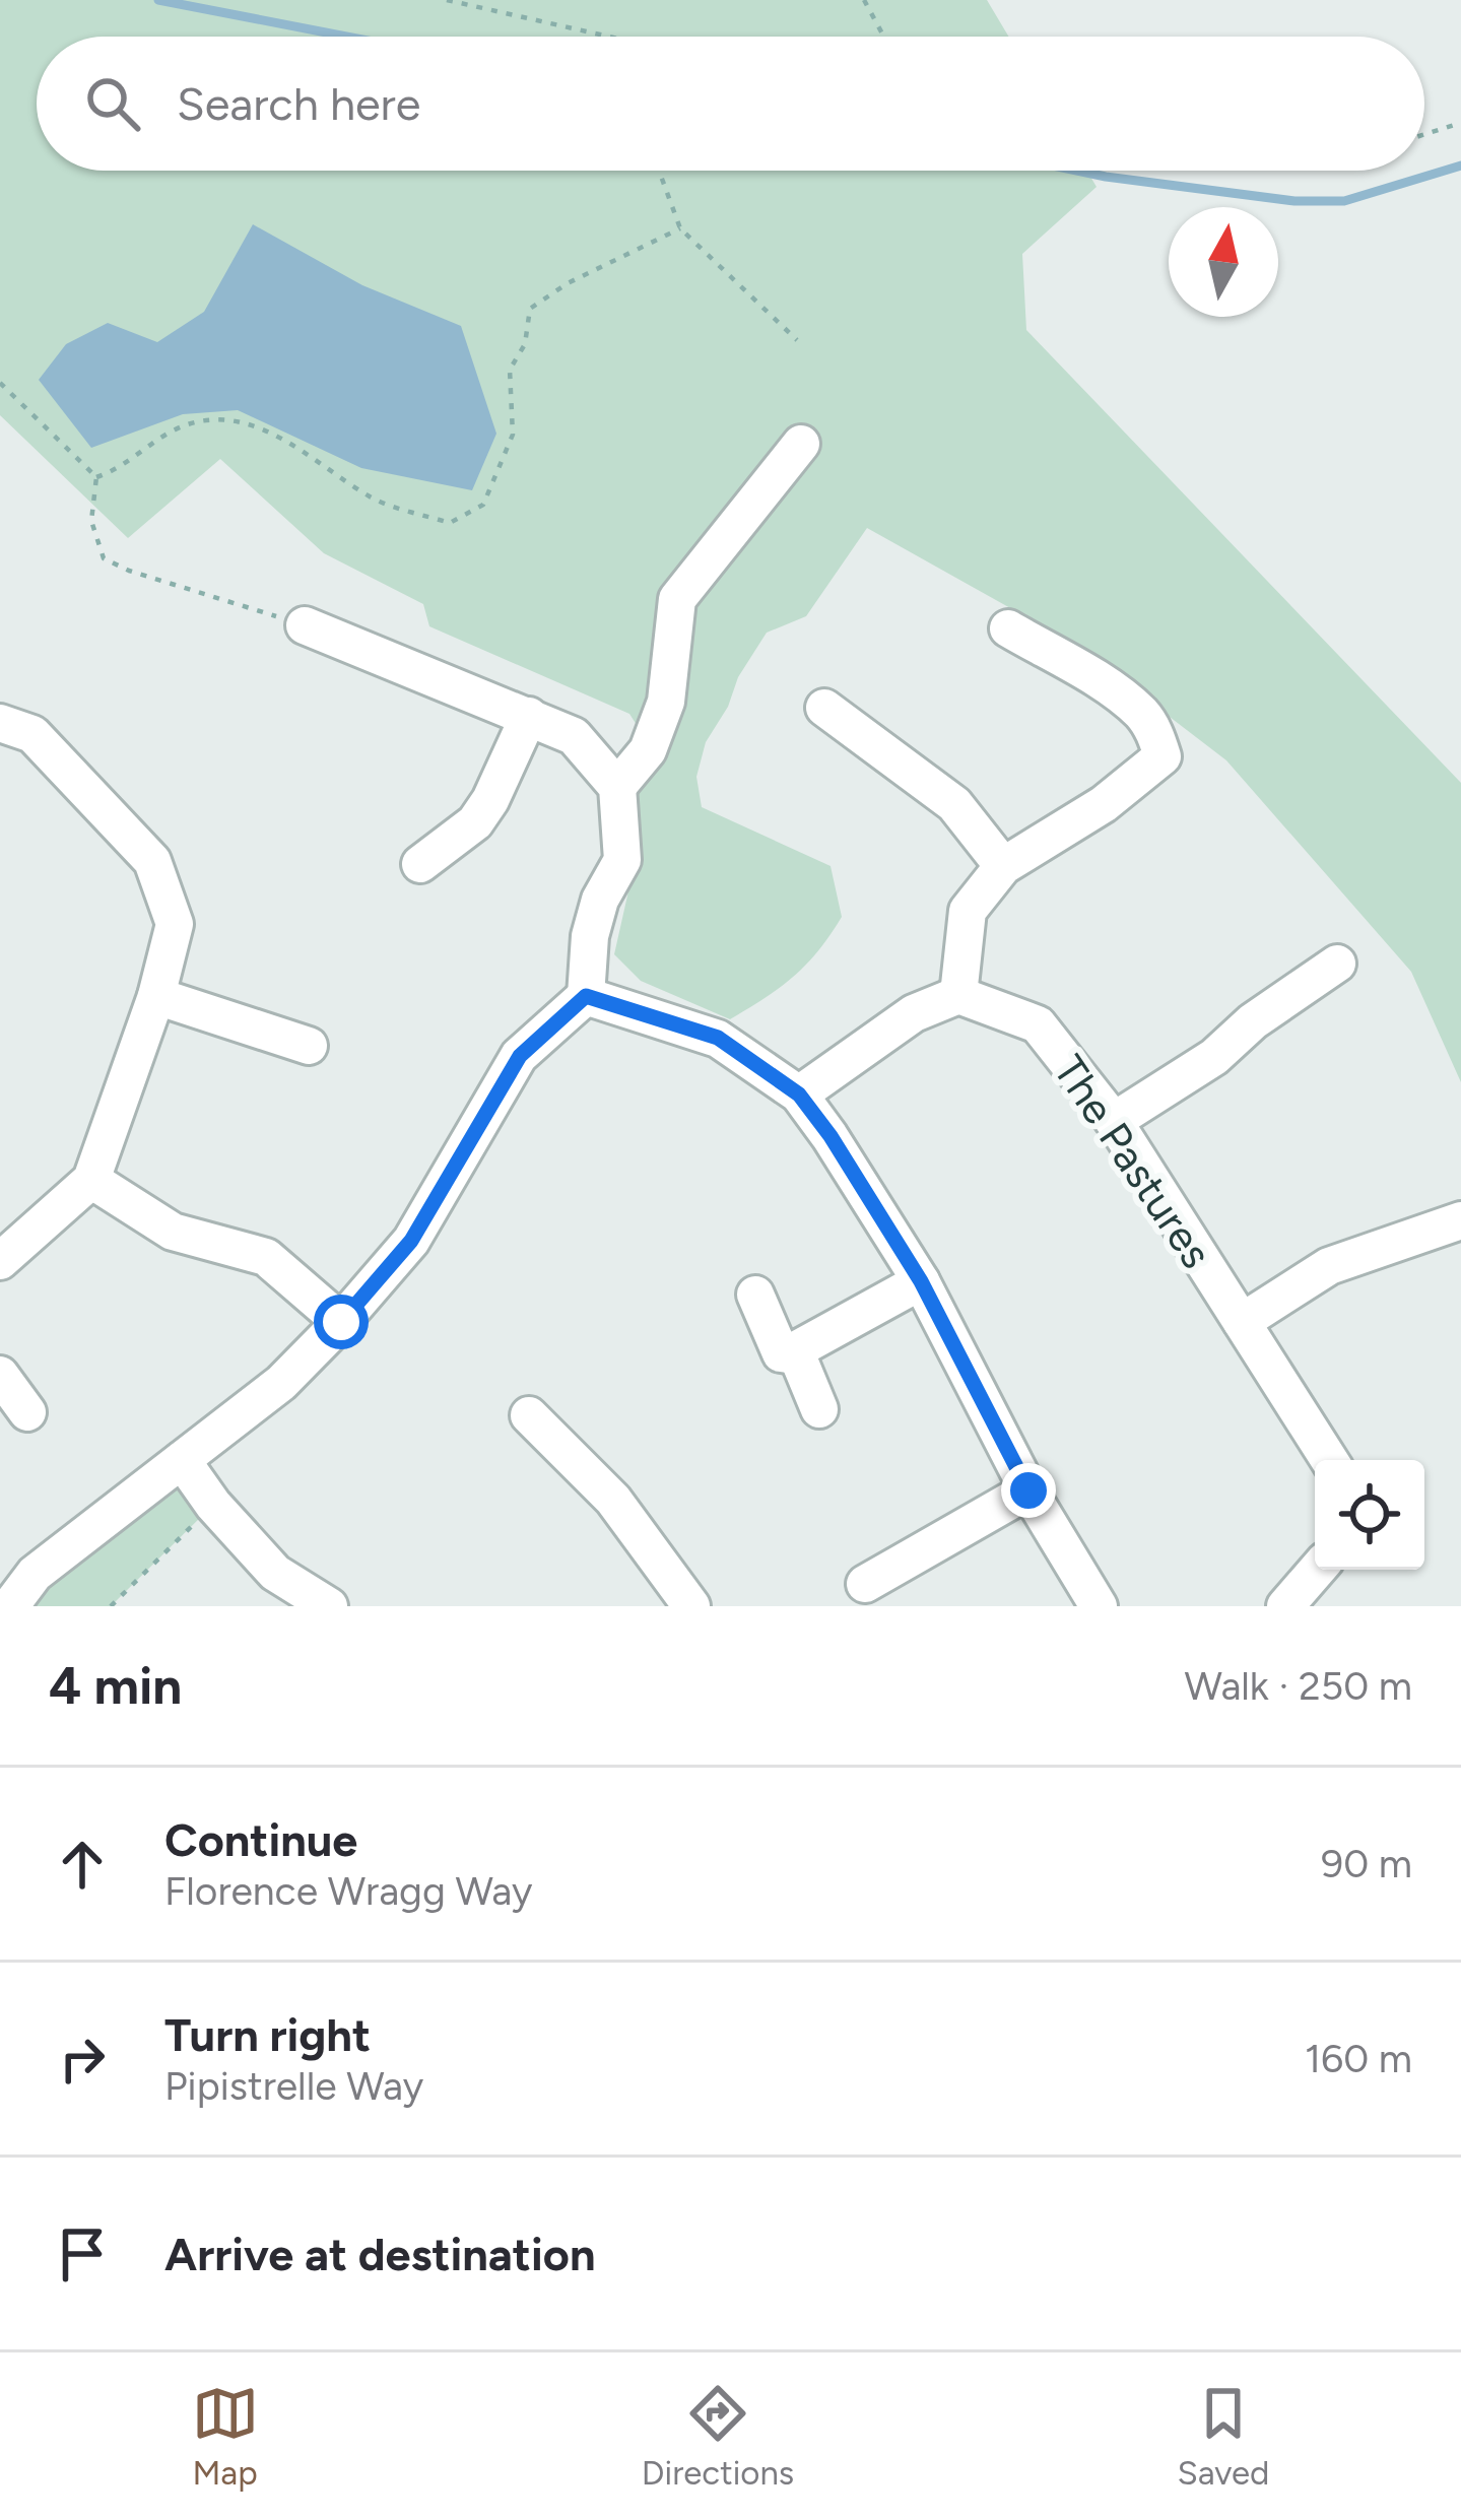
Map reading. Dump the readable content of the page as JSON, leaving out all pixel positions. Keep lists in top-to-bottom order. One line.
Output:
{"streets":{"street":["The Pastures"]},"north":"top","page":{"search":"Search here","heading":["4 min","Walk · 250 m"],"list":[["Continue","Florence Wragg Way","90 m"],["Turn right","Pipistrelle Way","160 m"],"Arrive at destination"],"nav":["Map","Directions","Saved"]}}
